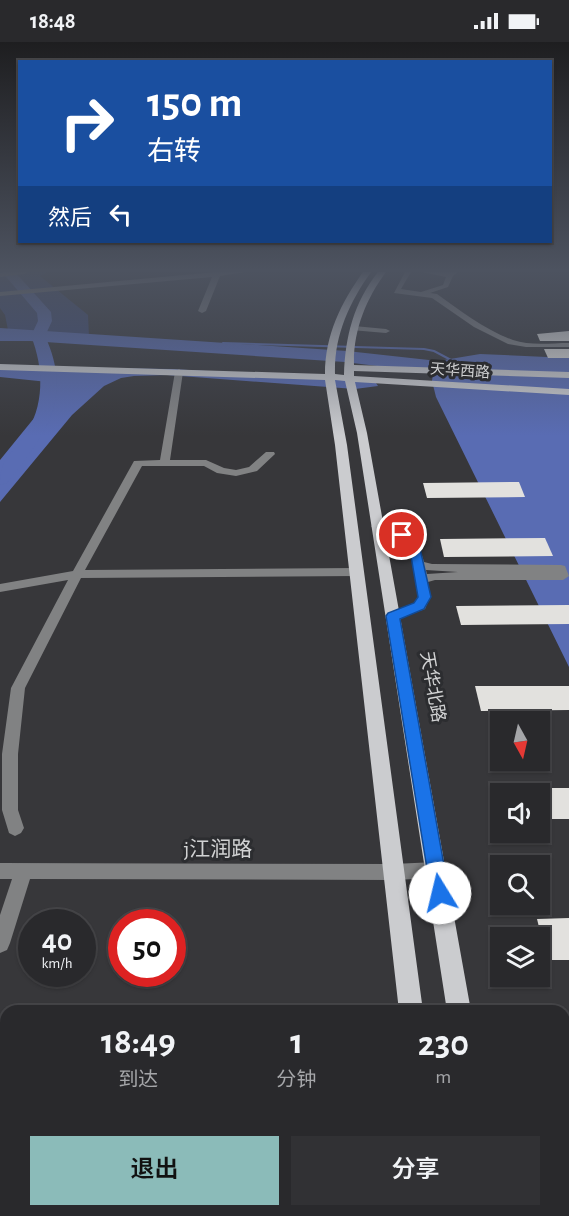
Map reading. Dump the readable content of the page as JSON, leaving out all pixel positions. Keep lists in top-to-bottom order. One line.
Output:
{"streets":{"main road":["天华西路","天华北路"],"street":["j江润路"]},"crossings":[["天华西路","天华北路"],["天华北路","j江润路"]],"north":"bottom","page":{"status":"18:48","turn":["150 m","右转"],"then":"然后","speed":"40 km/h","limit":"50","eta":["18:49","到达","1","分钟","230","m"],"buttons":["退出","分享"]}}
